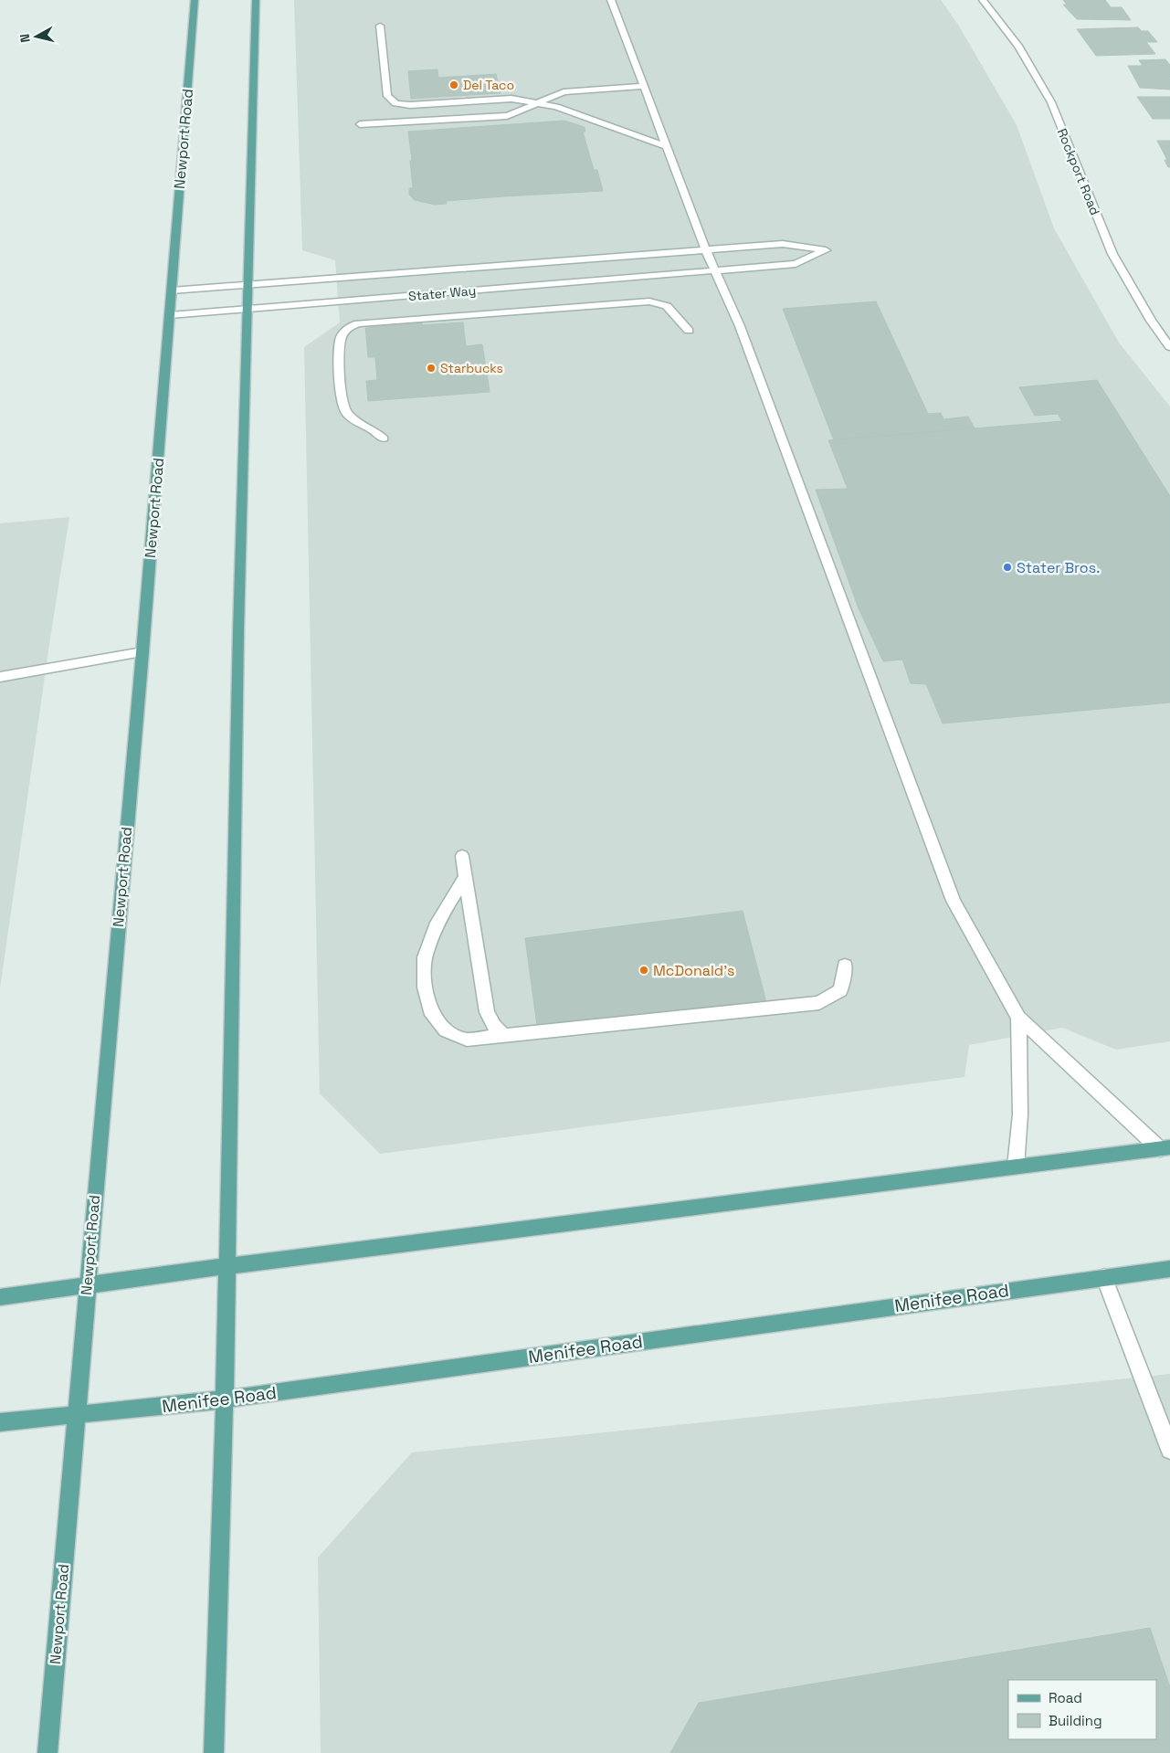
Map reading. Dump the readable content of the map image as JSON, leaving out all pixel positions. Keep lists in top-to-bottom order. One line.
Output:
{"streets":{"main road":["Newport Road","Menifee Road"],"street":["Rockport Road","Stater Way"]},"crossings":[["Newport Road","Stater Way"],["Newport Road","Menifee Road"]],"places":["Del Taco","Starbucks","Stater Bros.","McDonald's"],"legend":["Road","Building"],"north":"left"}
